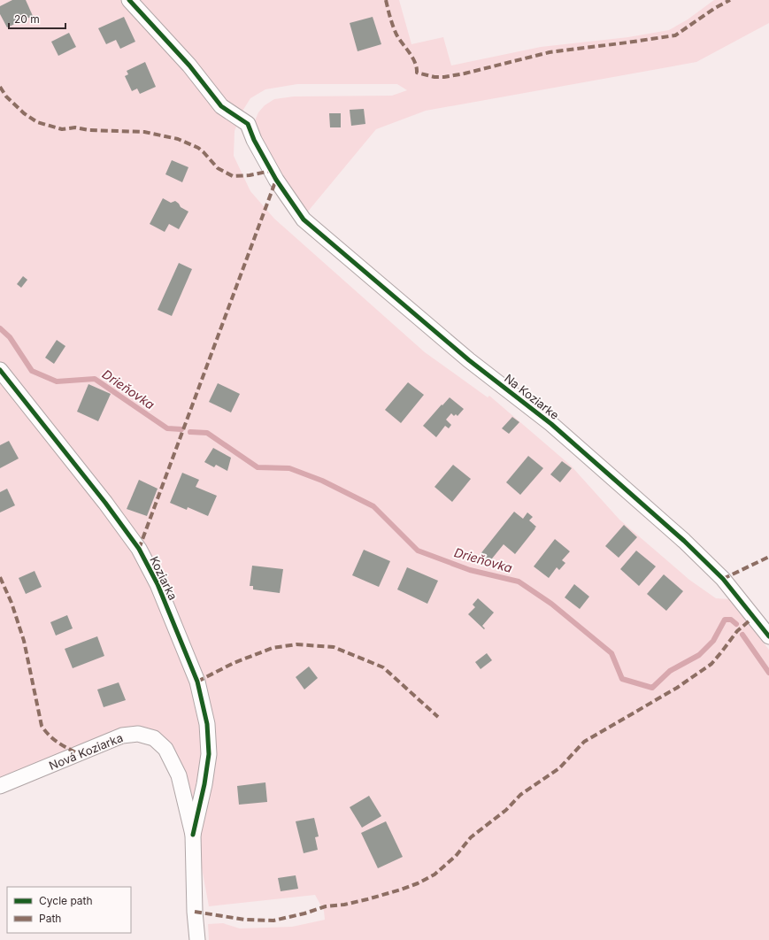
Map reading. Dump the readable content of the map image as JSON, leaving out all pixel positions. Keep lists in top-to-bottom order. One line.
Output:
{"streets":{"street":["Na Koziarke","Koziarka","Nová Koziarka"]},"crossings":[["Koziarka","Nová Koziarka"]],"water":["Drieňovka"],"legend":["Cycle path","Path"],"scale_bar":"20 m"}
